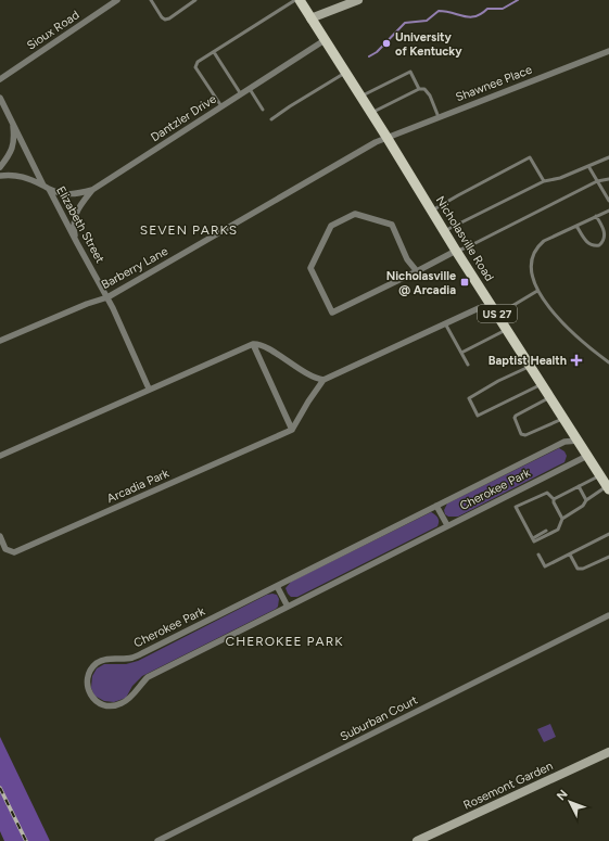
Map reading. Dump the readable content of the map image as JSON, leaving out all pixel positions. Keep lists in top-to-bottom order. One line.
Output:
{"streets":{"main road":["Nicholasville Road","US 27"],"street":["Sioux Road","Shawnee Place","Dantzler Drive","Elizabeth Street","Barberry Lane","Arcadia Park","Cherokee Park","Suburban Court","Rosemont Garden"]},"crossings":[["Shawnee Place","Nicholasville Road"],["Shawnee Place","Barberry Lane"],["Dantzler Drive","Elizabeth Street"],["Dantzler Drive","Nicholasville Road"],["Elizabeth Street","Barberry Lane"],["Nicholasville Road","Barberry Lane"],["Nicholasville Road","Cherokee Park"]],"districts":["SEVEN PARKS","CHEROKEE PARK"],"places":{"other":["University of Kentucky"],"transit":["Nicholasville @ Arcadia"],"health":["Baptist Health"]},"north":"top left"}
